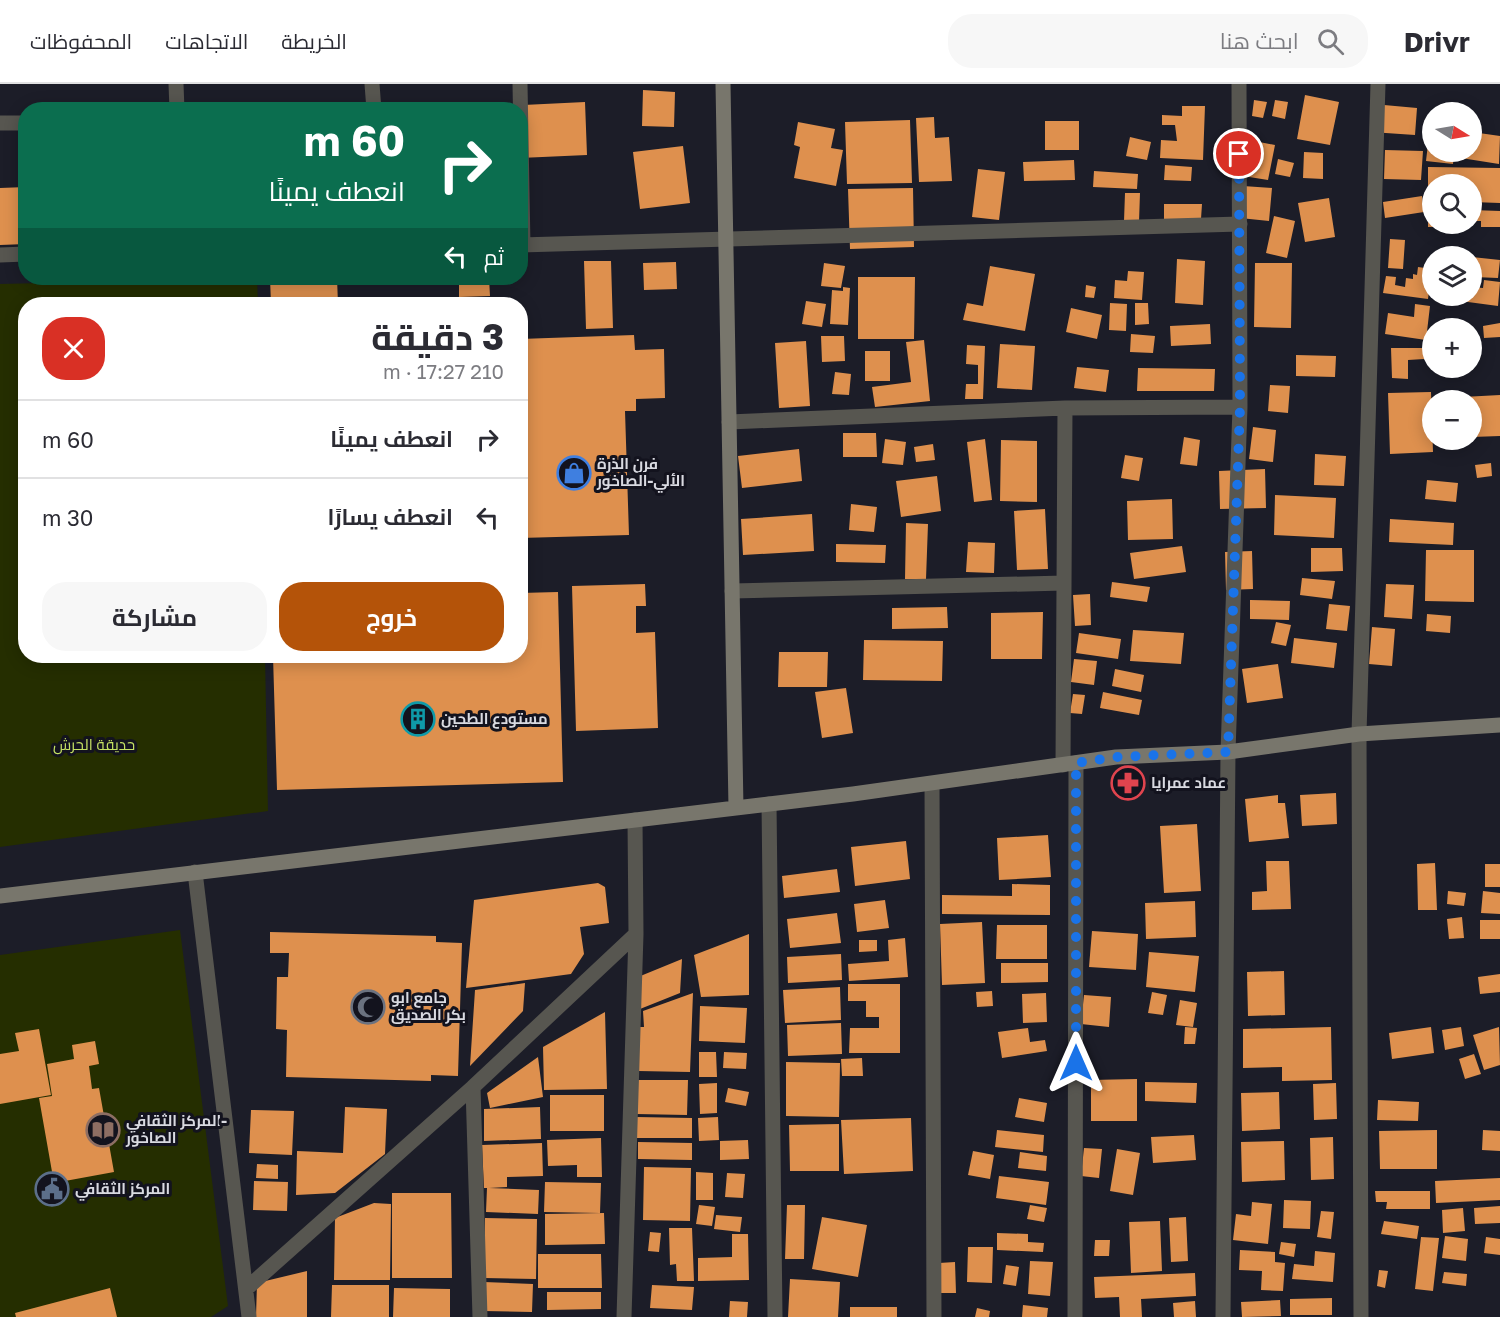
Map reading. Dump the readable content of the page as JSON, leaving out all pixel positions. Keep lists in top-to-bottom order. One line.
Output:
{"parks":["حديقة الحرش"],"places":{"shop":["فرن الذرة الألي-الصاخور"],"building":["مستودع الطحين"],"pharmacy":["عماد عمرايا"],"mosque":["جامع ابو بكر الصديق"],"library":["المركز الثقافي- الصاخور"],"public building":["المركز الثقافي"]},"north":"right","page":{"header":"Drivr","search":"ابحث هنا","nav":["الخريطة","الاتجاهات","المحفوظات"],"map_buttons":["+","−"],"turn":["60 m","انعطف يمينًا"],"then":"ثم","heading":["3 دقيقة","210 m · 17:27"],"list":[{"name":"انعطف يمينًا","value":"60 m"},{"name":"انعطف يسارًا","value":"30 m"}],"buttons":["خروج","مشاركة"]}}
